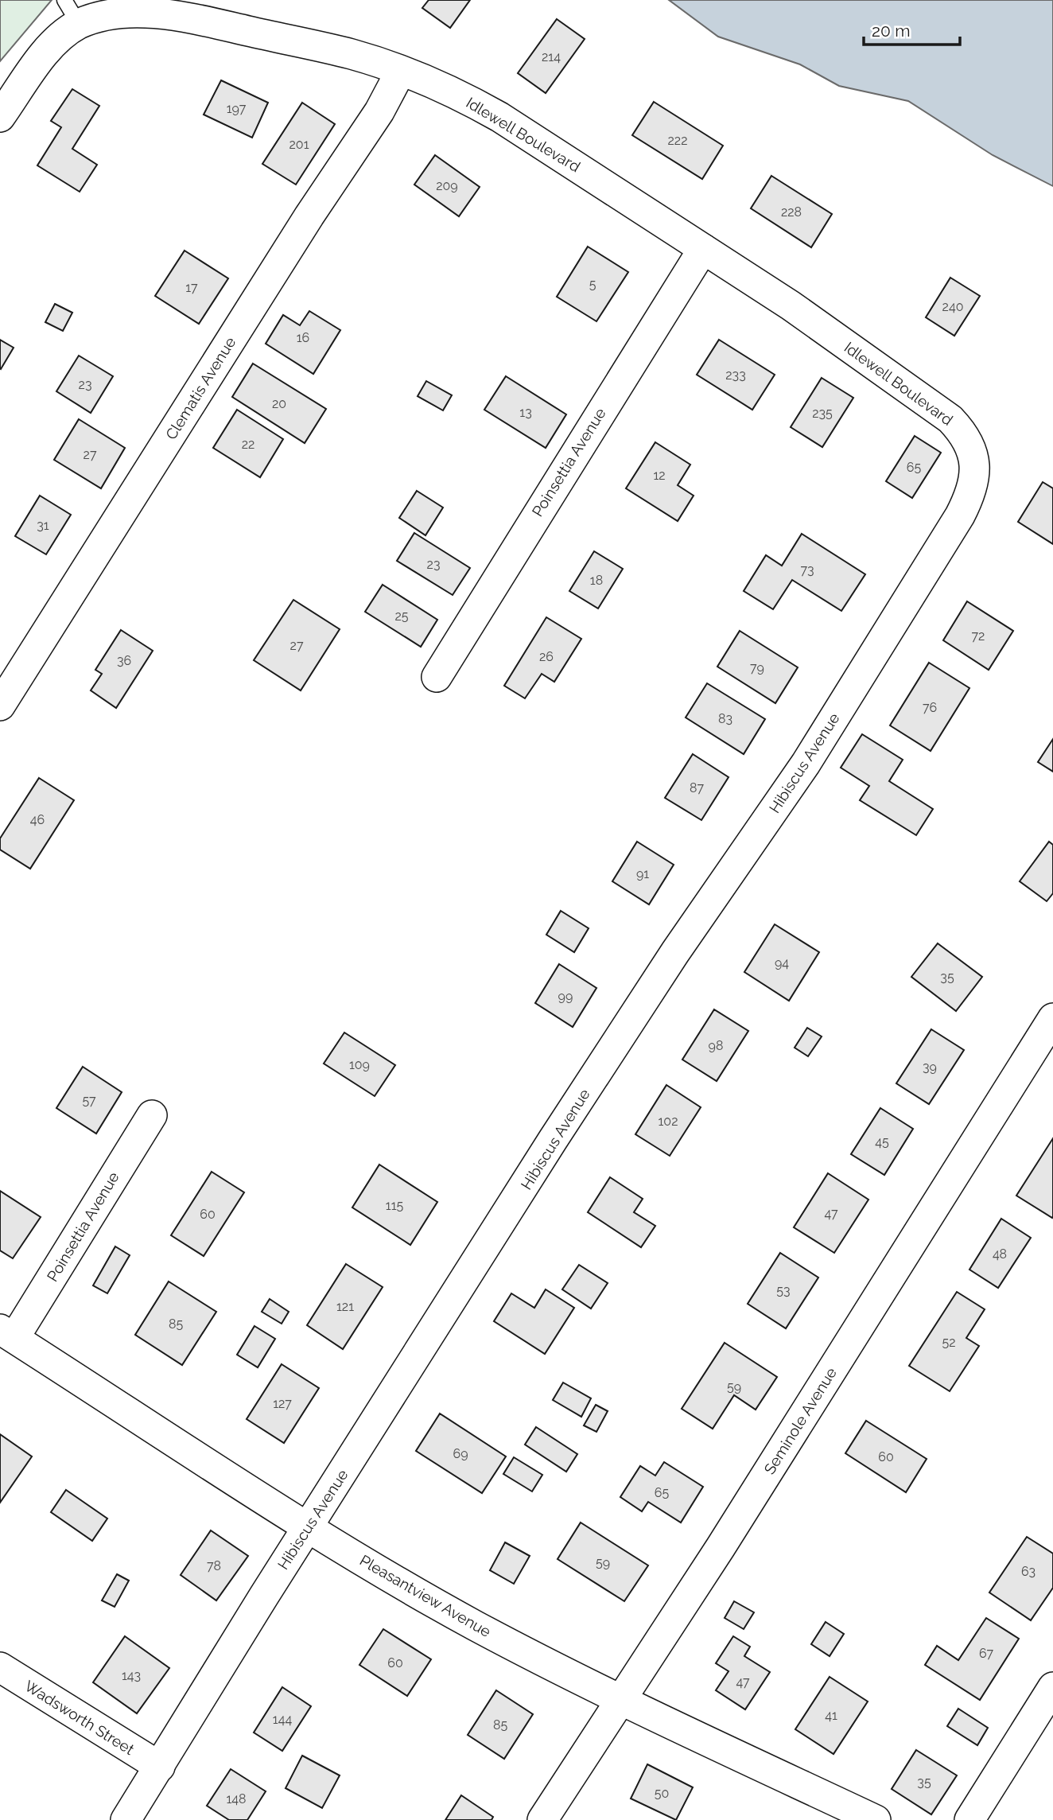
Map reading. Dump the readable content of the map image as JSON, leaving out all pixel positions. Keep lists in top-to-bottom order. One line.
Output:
{"streets":{"street":["Idlewell Boulevard","Clematis Avenue","Poinsettia Avenue","Hibiscus Avenue","Seminole Avenue","Pleasantview Avenue","Wadsworth Street"]},"crossings":[["Idlewell Boulevard","Clematis Avenue"],["Idlewell Boulevard","Poinsettia Avenue"],["Idlewell Boulevard","Hibiscus Avenue"],["Poinsettia Avenue","Pleasantview Avenue"],["Hibiscus Avenue","Pleasantview Avenue"],["Hibiscus Avenue","Wadsworth Street"],["Seminole Avenue","Pleasantview Avenue"]],"house_numbers":["214","197","222","201","209","228","5","17","240","16","233","23","20","13","235","22","27","65","12","31","23","73","18","25","72","27","26","36","79","76","83","87","46","91","94","35","99","98","109","39","57","102","45","115","47","60","48","53","121","85","52","59","127","69","60","65","59","78","63","67","60","143","47","41","144","85","35","50","148"],"scale_bar":"20 m"}
